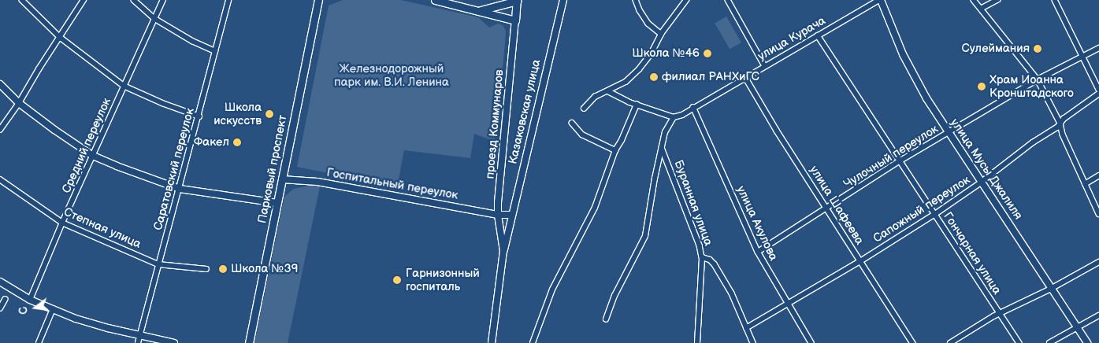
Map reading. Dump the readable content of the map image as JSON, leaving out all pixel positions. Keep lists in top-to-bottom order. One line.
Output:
{"streets":{"main road":["проезд Коммунаров","Парковый проспект"],"street":["улица Курача","Казаковская улица","Средний переулок","Чулочный переулок","Саратовский переулок","улица Мусы Джалиля","Госпитальный переулок","Буранная улица","улица Шафеева","Сапожный переулок","улица Акулова","Степная улица","Гончарная улица"]},"crossings":[["улица Курача","улица Мусы Джалиля"],["улица Курача","улица Шафеева"],["улица Курача","улица Акулова"],["улица Курача","Гончарная улица"],["Казаковская улица","проезд Коммунаров"],["проезд Коммунаров","Госпитальный переулок"],["Средний переулок","Степная улица"],["Чулочный переулок","улица Мусы Джалиля"],["Чулочный переулок","улица Шафеева"],["Чулочный переулок","улица Акулова"],["Чулочный переулок","Гончарная улица"],["Саратовский переулок","Степная улица"],["Парковый проспект","Госпитальный переулок"],["улица Мусы Джалиля","Сапожный переулок"],["Буранная улица","Сапожный переулок"],["улица Шафеева","Сапожный переулок"],["Сапожный переулок","улица Акулова"],["Сапожный переулок","Гончарная улица"]],"parks":["Железнодорожный парк им. В.И. Ленина"],"places":["Сулеймания","Школа №46","филиал РАНХиГС","Храм Иоанна Кронштадского","Школа искусcтв","Факел","Школа №39","Гарнизонный госпиталь"],"north":"left"}
